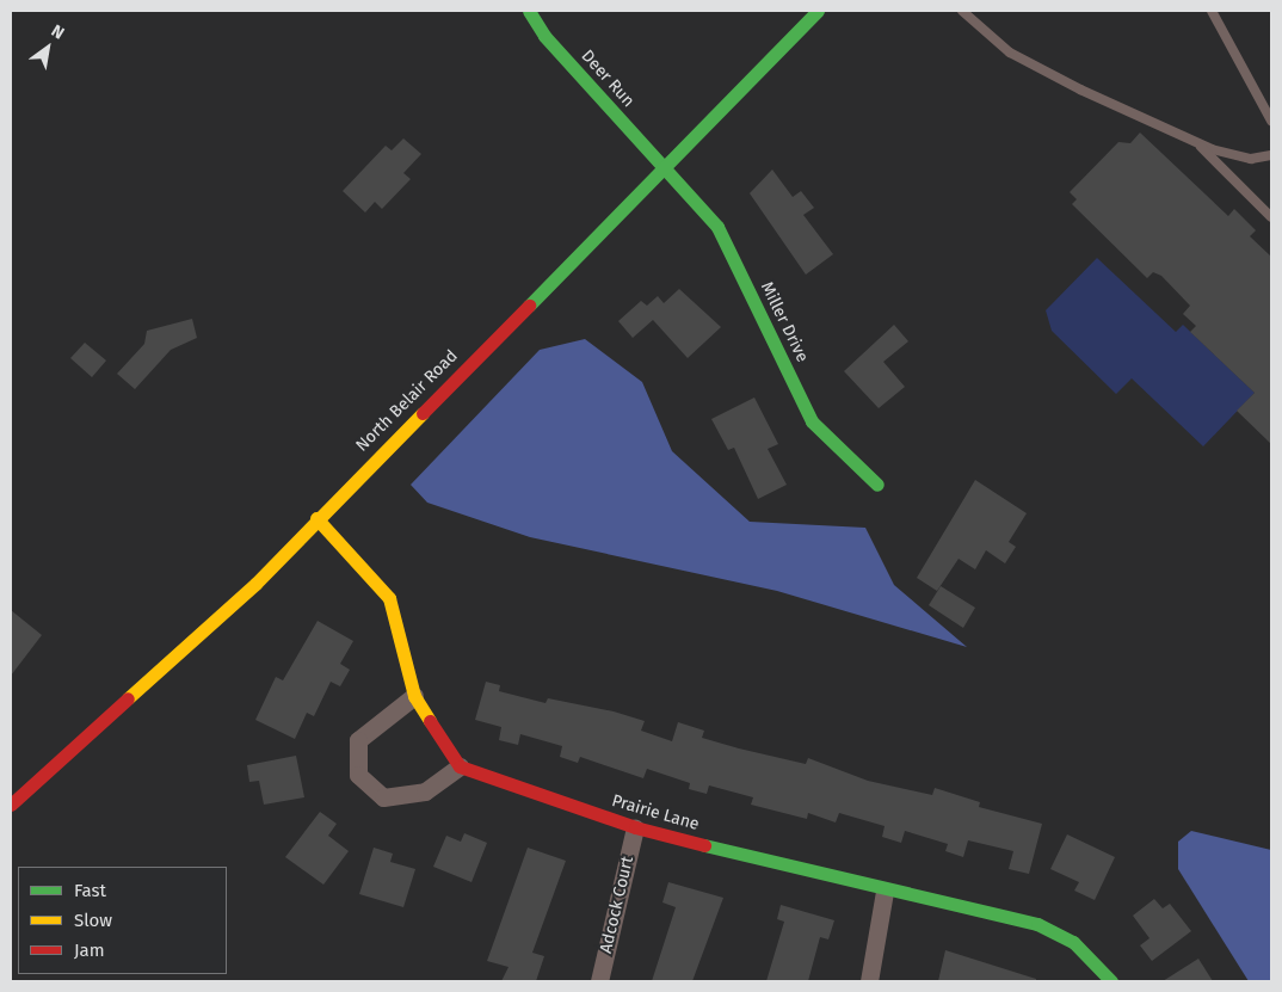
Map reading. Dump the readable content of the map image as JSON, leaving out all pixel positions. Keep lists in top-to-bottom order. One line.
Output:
{"streets":{"street":["Deer Run","Miller Drive","North Belair Road","Prairie Lane","Adcock Court"]},"crossings":[["Deer Run","Miller Drive"],["Deer Run","North Belair Road"],["Miller Drive","North Belair Road"],["Prairie Lane","Adcock Court"]],"legend":["Fast","Slow","Jam"],"north":"top right"}
